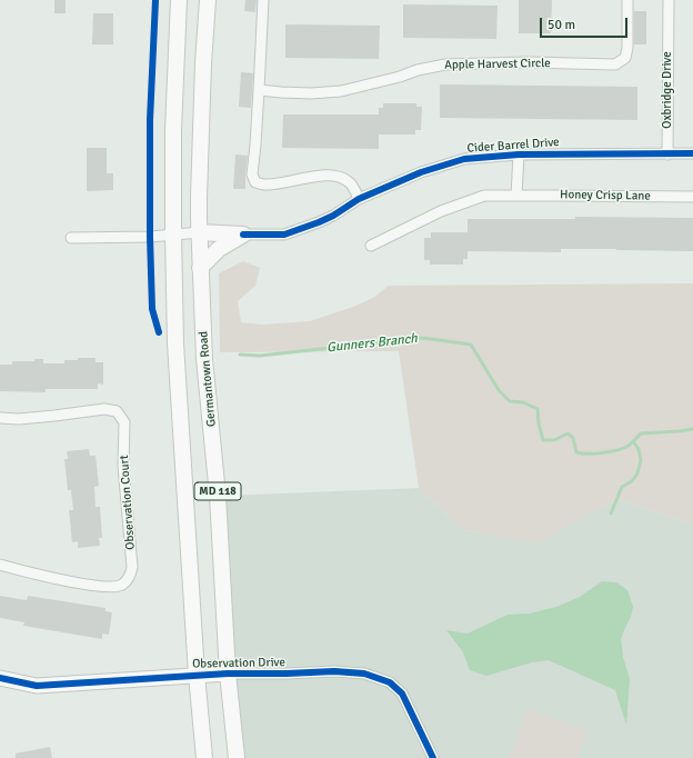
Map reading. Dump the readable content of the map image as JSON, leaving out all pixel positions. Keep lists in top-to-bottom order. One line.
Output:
{"streets":{"main road":["Germantown Road","MD 118"],"street":["Apple Harvest Circle","Oxbridge Drive","Cider Barrel Drive","Honey Crisp Lane","Observation Court","Observation Drive"]},"crossings":[["Oxbridge Drive","Cider Barrel Drive"],["Germantown Road","Observation Drive"],["MD 118","Observation Drive"]],"water":["Gunners Branch"],"scale_bar":"50 m"}
